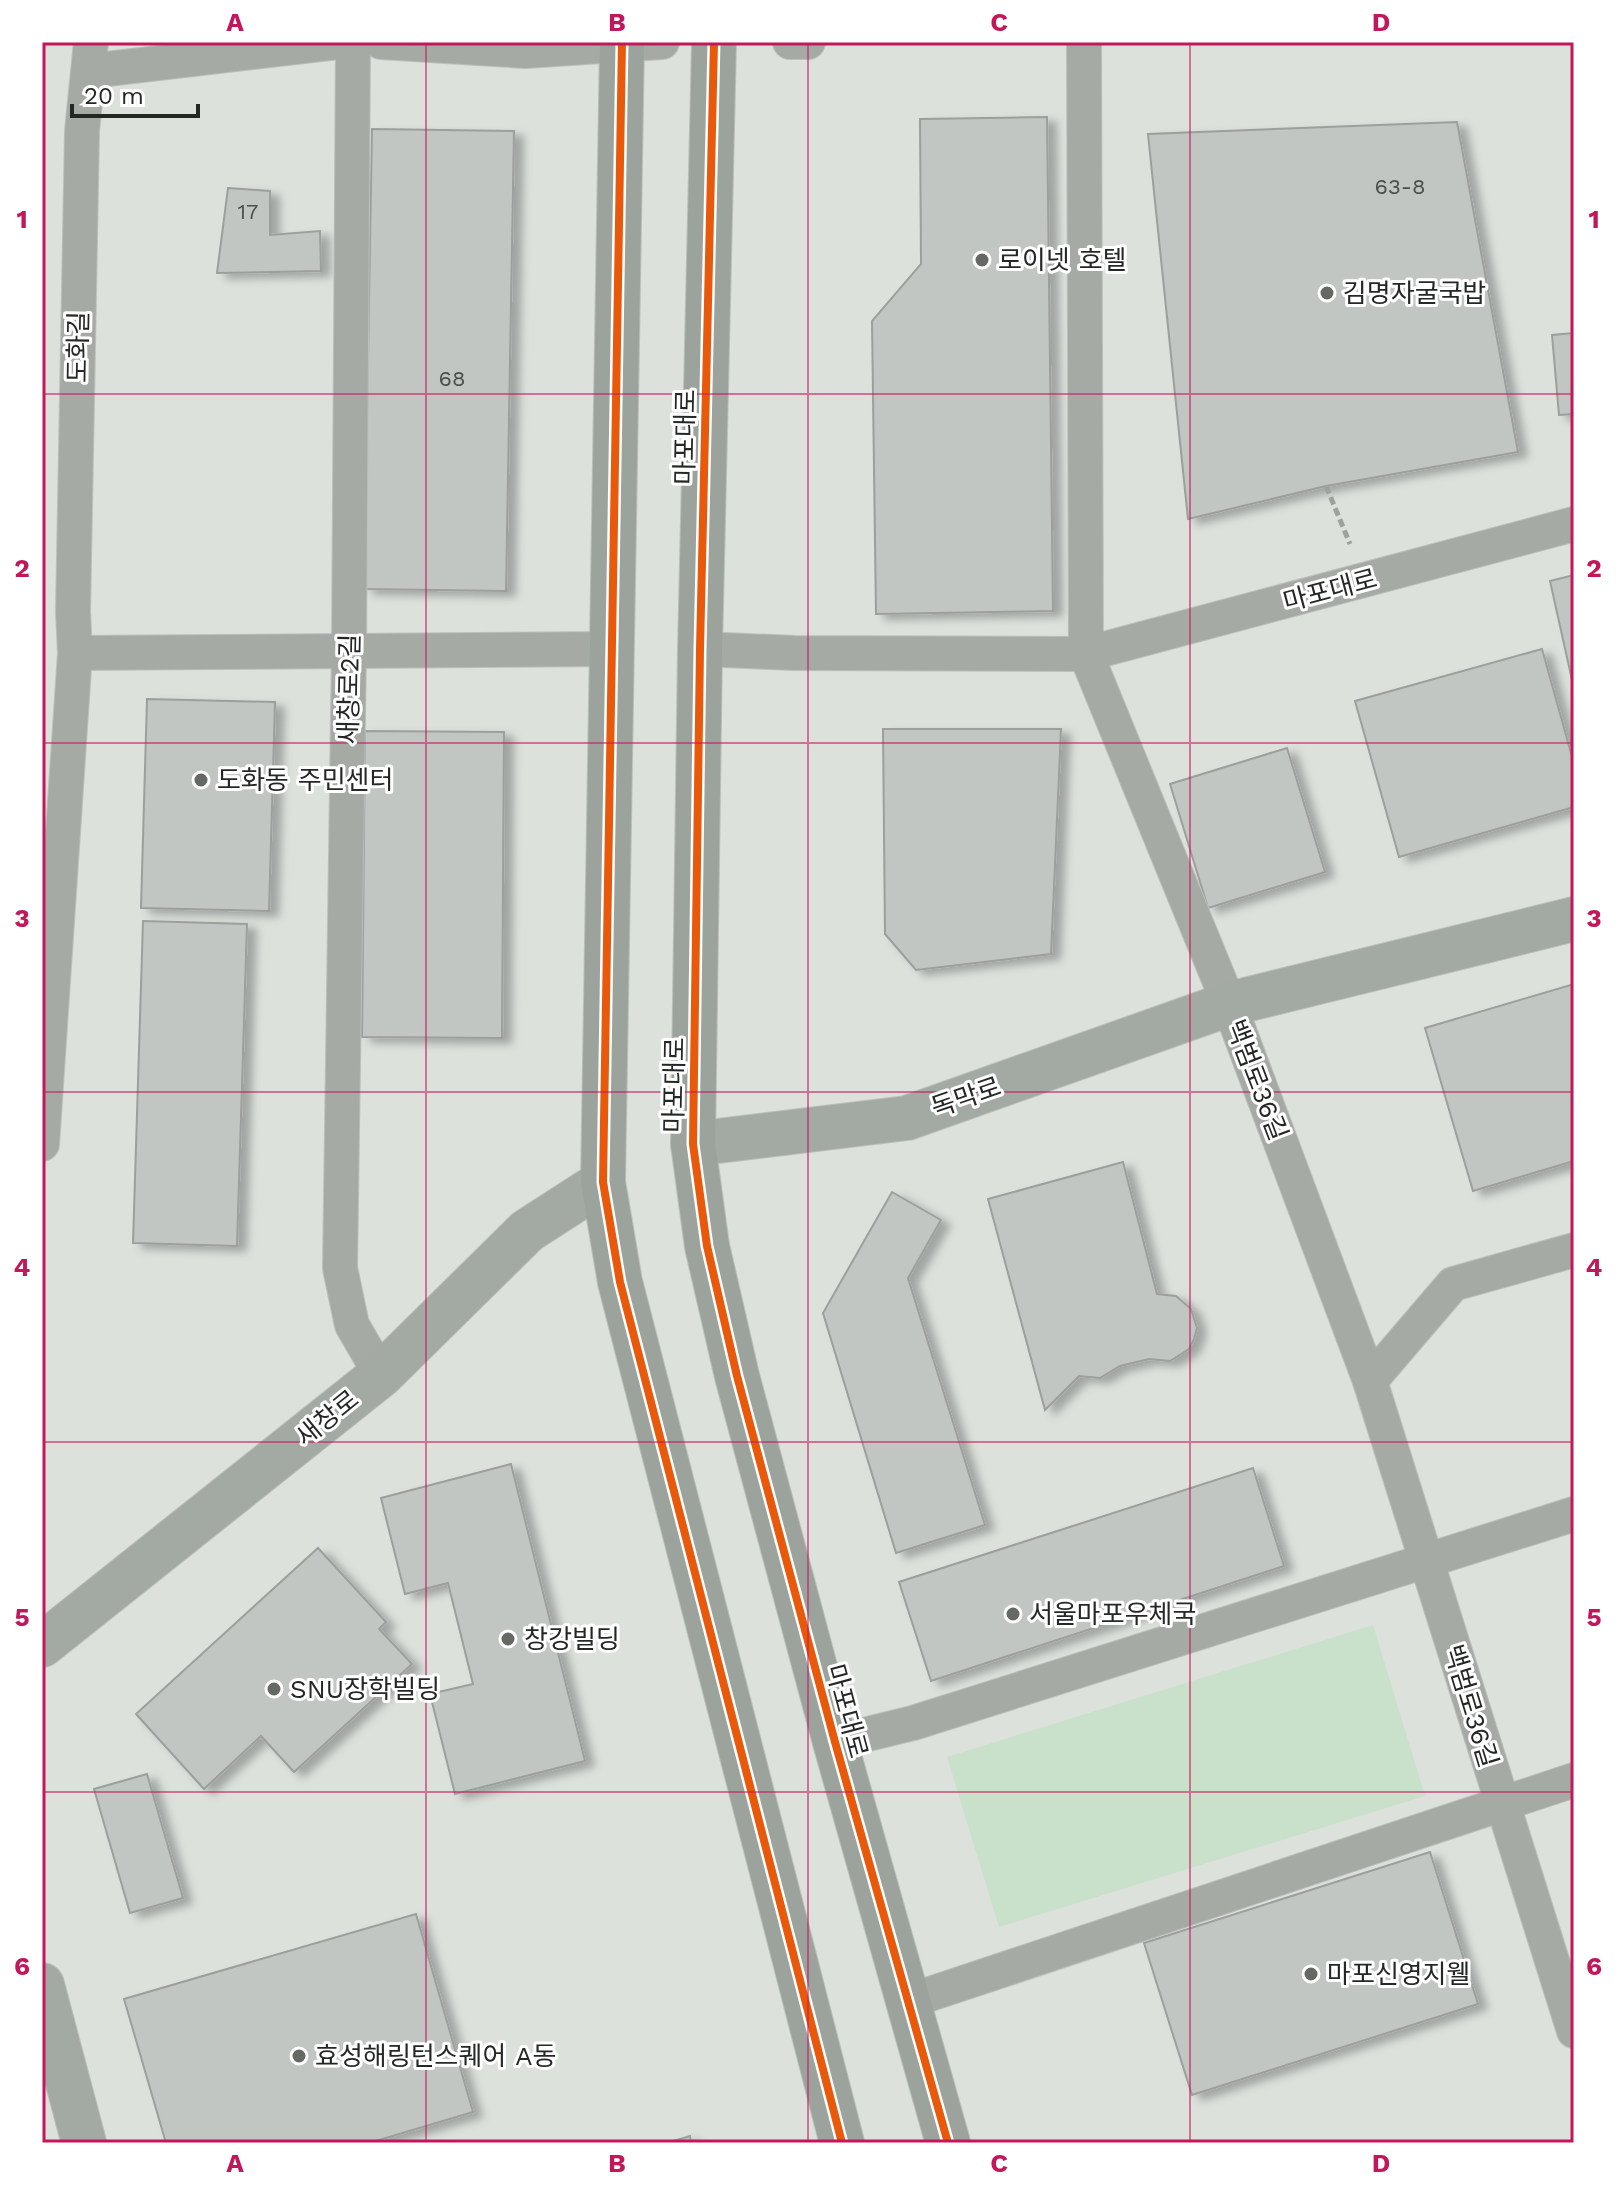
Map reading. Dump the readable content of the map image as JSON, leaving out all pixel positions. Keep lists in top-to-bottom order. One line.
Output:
{"streets":{"main road":["마포대로","독막로","새창로"],"street":["도화길","새창로2길","백범로36길"]},"crossings":[["마포대로","백범로36길"],["마포대로","독막로"],["새창로2길","새창로"],["백범로36길","독막로"]],"places":["로이넷 호텔","김명자굴국밥","도화동 주민센터","서울마포우체국","창강빌딩","SNU장학빌딩","마포신영지웰","효성해링턴스퀘어 A동"],"house_numbers":["63-8","17","68"],"scale_bar":"20 m","grid":{"columns":["A","B","C","D"],"rows":["1","2","3","4","5","6"]}}
